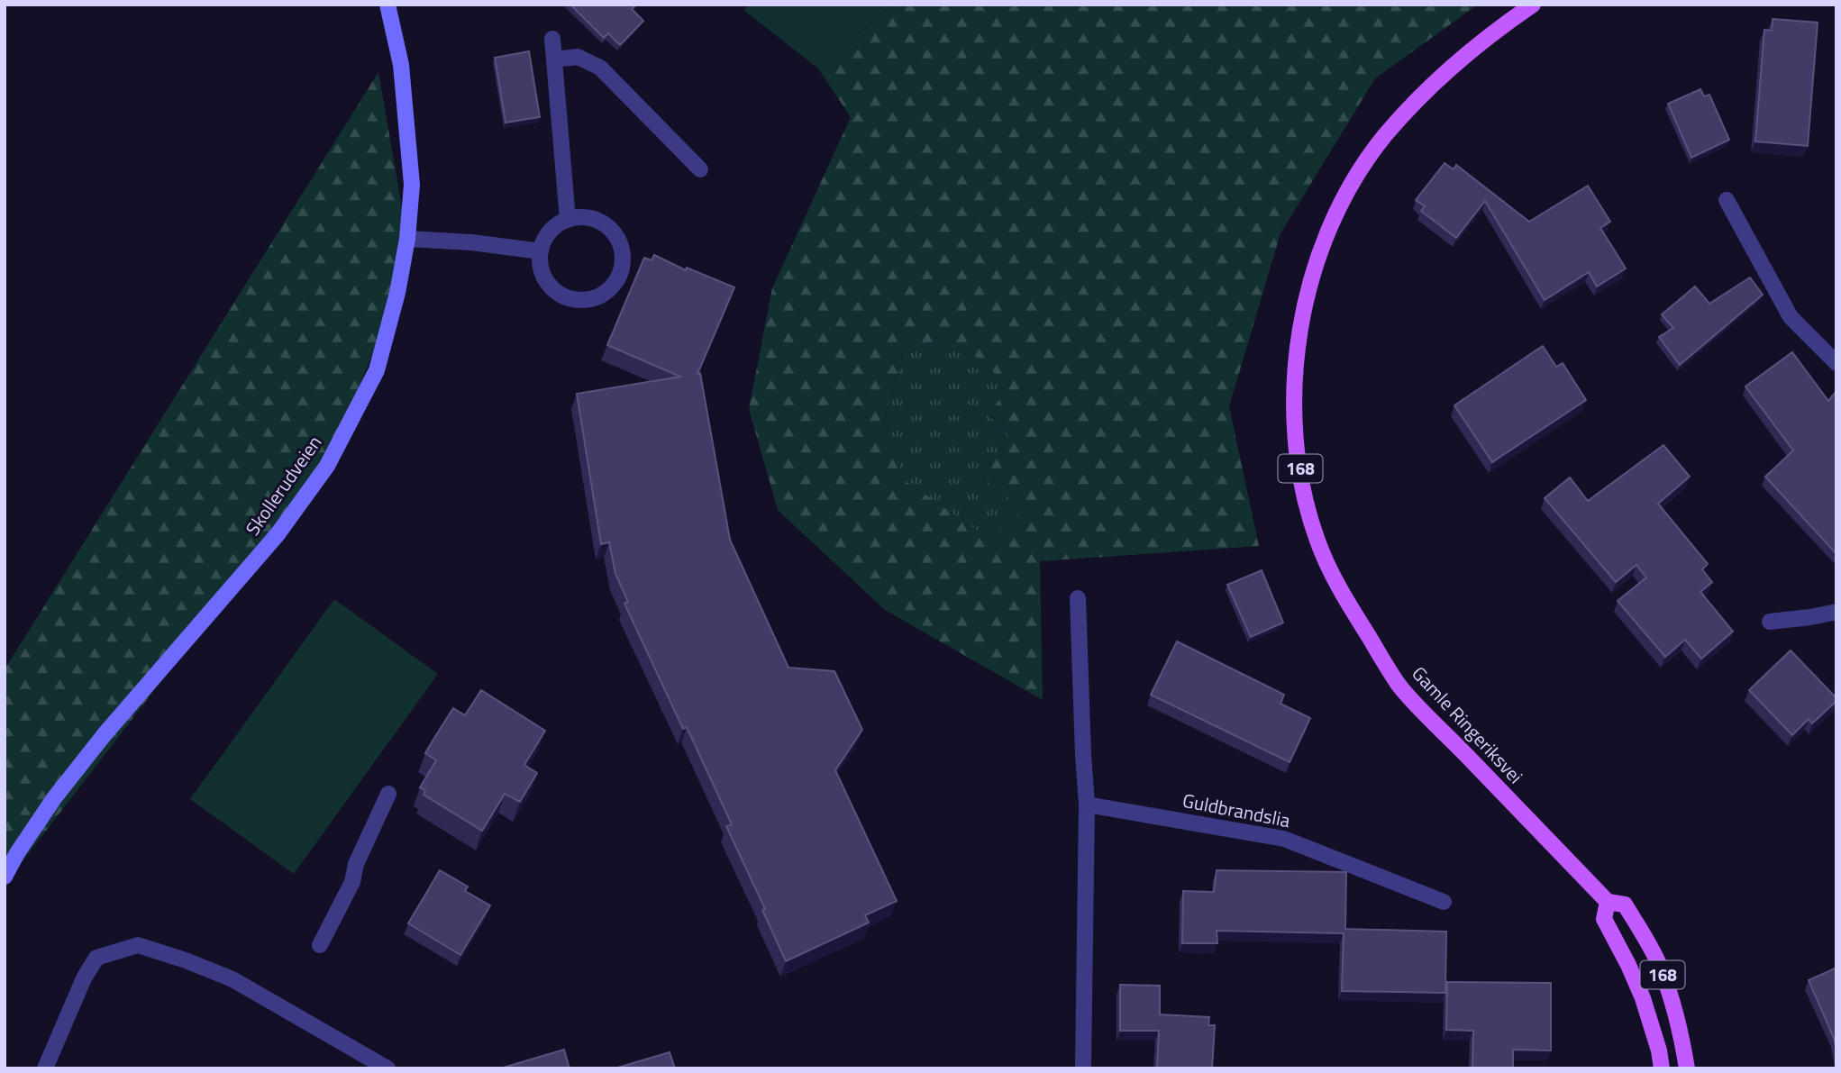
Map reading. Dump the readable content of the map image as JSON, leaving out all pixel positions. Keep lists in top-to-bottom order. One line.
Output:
{"streets":{"main road":["168","Gamle Ringeriksvei"],"street":["Skollerudveien","Guldbrandslia"]},"crossings":[["168","Gamle Ringeriksvei"]]}
